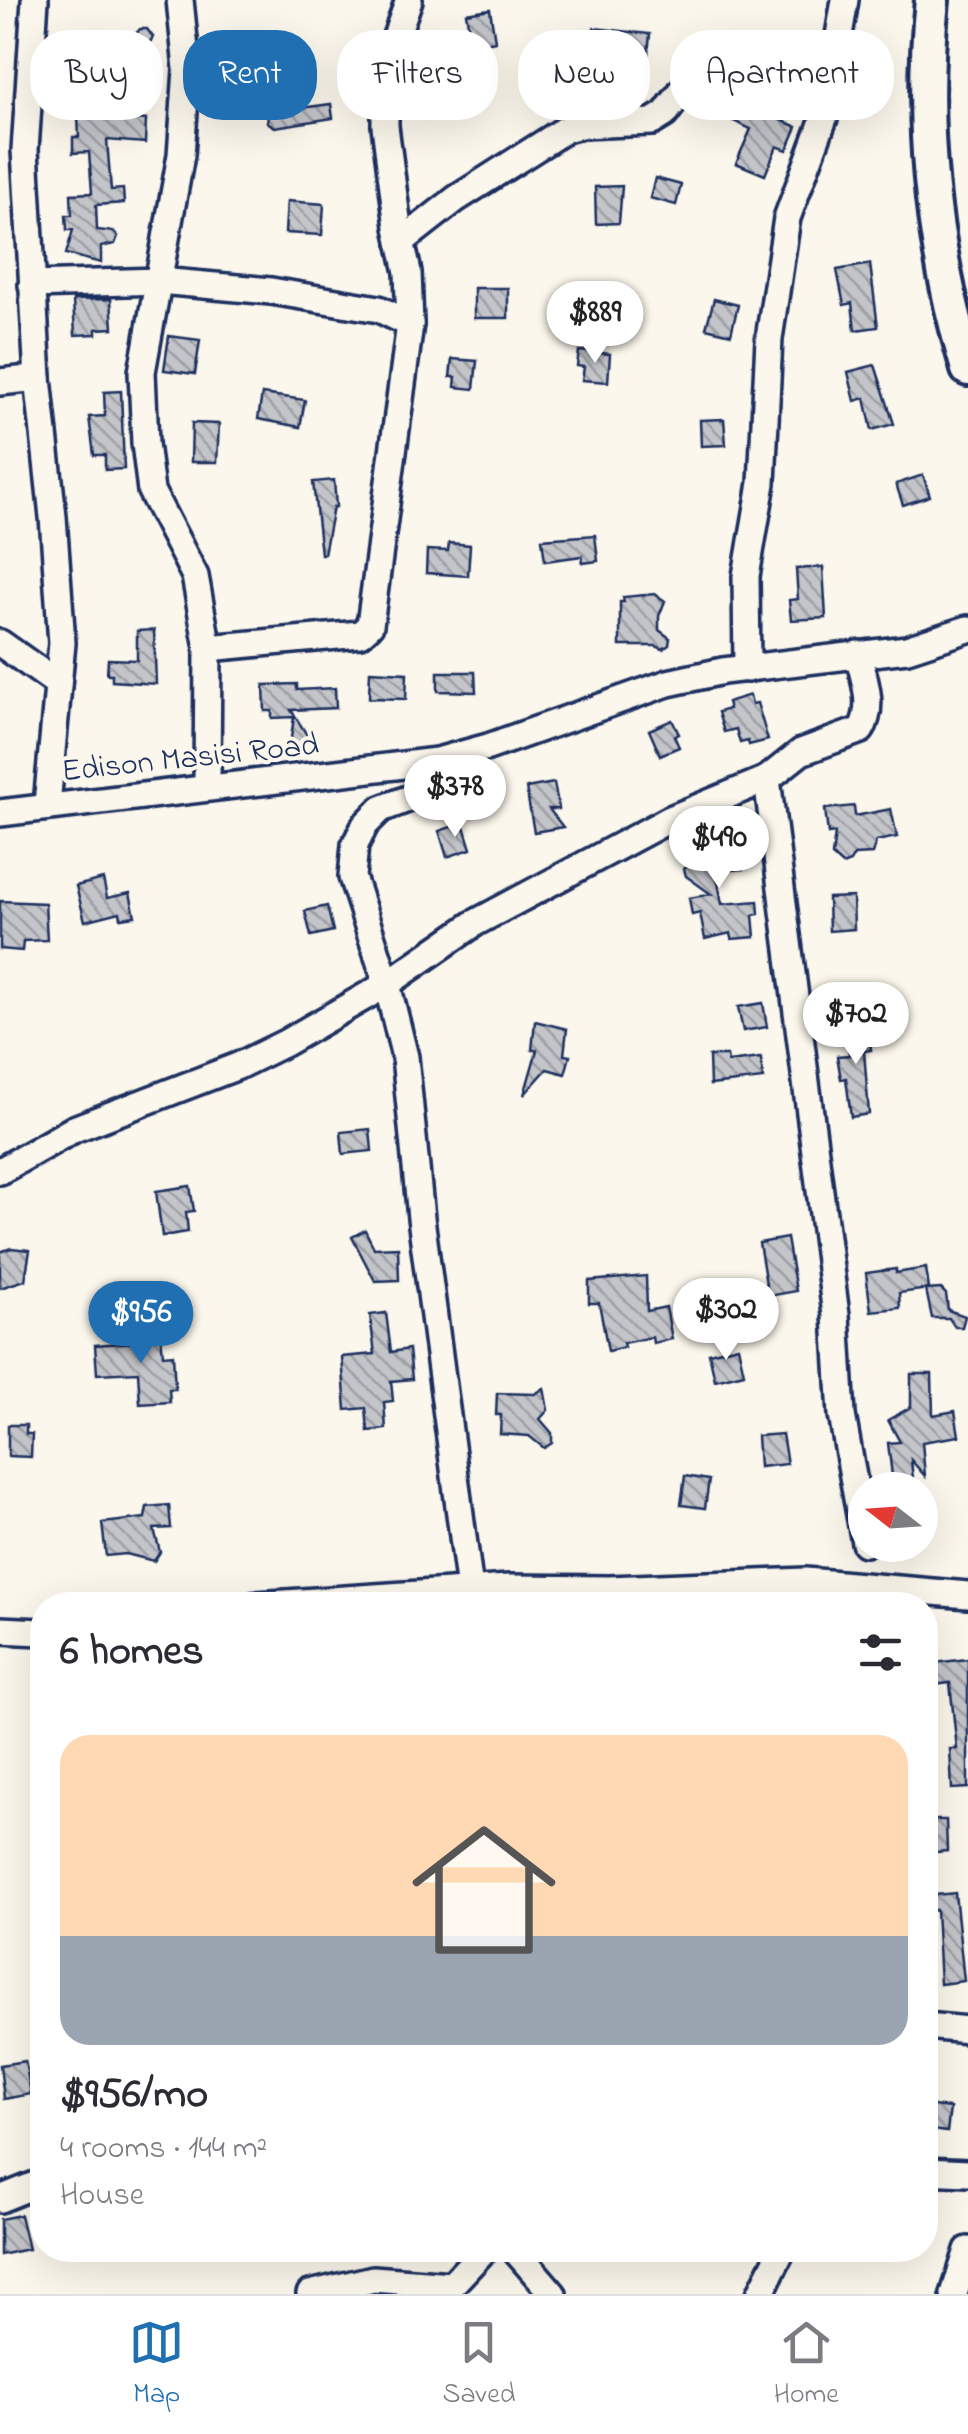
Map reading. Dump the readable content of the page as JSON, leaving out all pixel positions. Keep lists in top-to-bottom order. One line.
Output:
{"streets":{"street":["Edison Masisi Road"]},"north":"left","page":{"chip":["Buy","Rent","Filters","New","Apartment"],"price":["$889","$378","$490","$702","$302","$956"],"heading":"6 homes","list":[{"name":"$956/mo","note":"4 rooms · 144 m² · House"}],"tabs":["Map","Saved","Home"]}}
